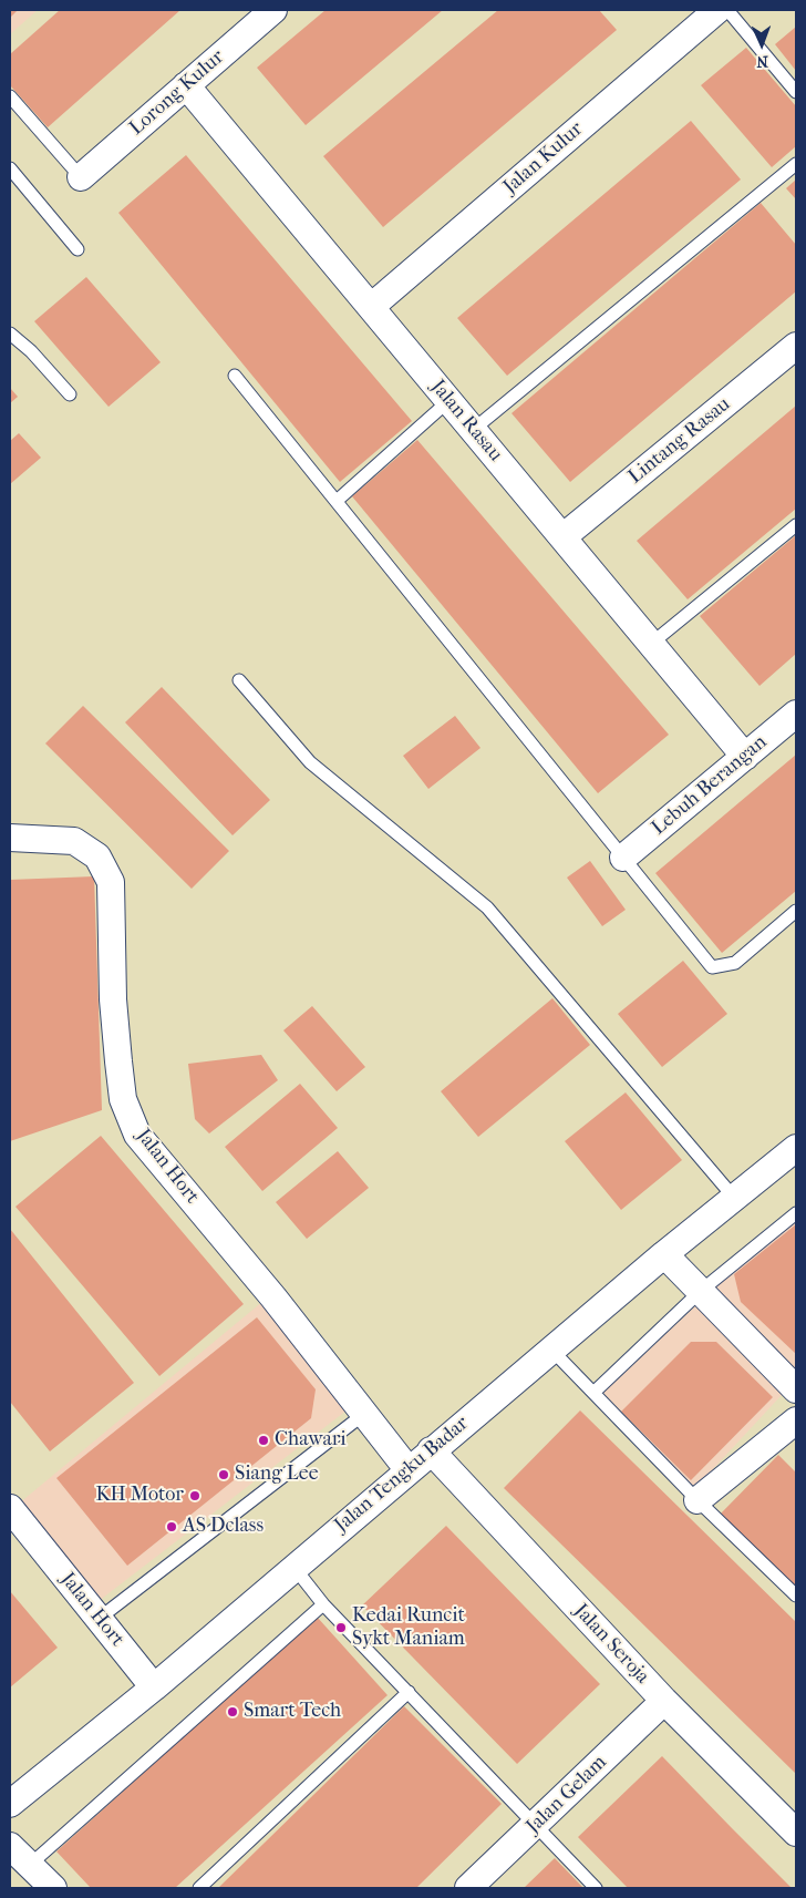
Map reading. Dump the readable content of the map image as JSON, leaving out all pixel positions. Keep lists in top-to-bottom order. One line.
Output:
{"streets":{"street":["Lorong Kulur","Jalan Kulur","Jalan Rasau","Lintang Rasau","Lebuh Berangan","Jalan Hort","Jalan Tengku Badar","Jalan Seroja","Jalan Gelam"]},"crossings":[["Lorong Kulur","Jalan Rasau"],["Jalan Kulur","Jalan Rasau"],["Jalan Rasau","Lintang Rasau"],["Jalan Rasau","Lebuh Berangan"],["Jalan Hort","Jalan Tengku Badar"],["Jalan Tengku Badar","Jalan Seroja"],["Jalan Seroja","Jalan Gelam"]],"places":["Chawari","Siang Lee","KH Motor","AS Dclass","Kedai Runcit Sykt Maniam","Smart Tech"],"north":"bottom"}
